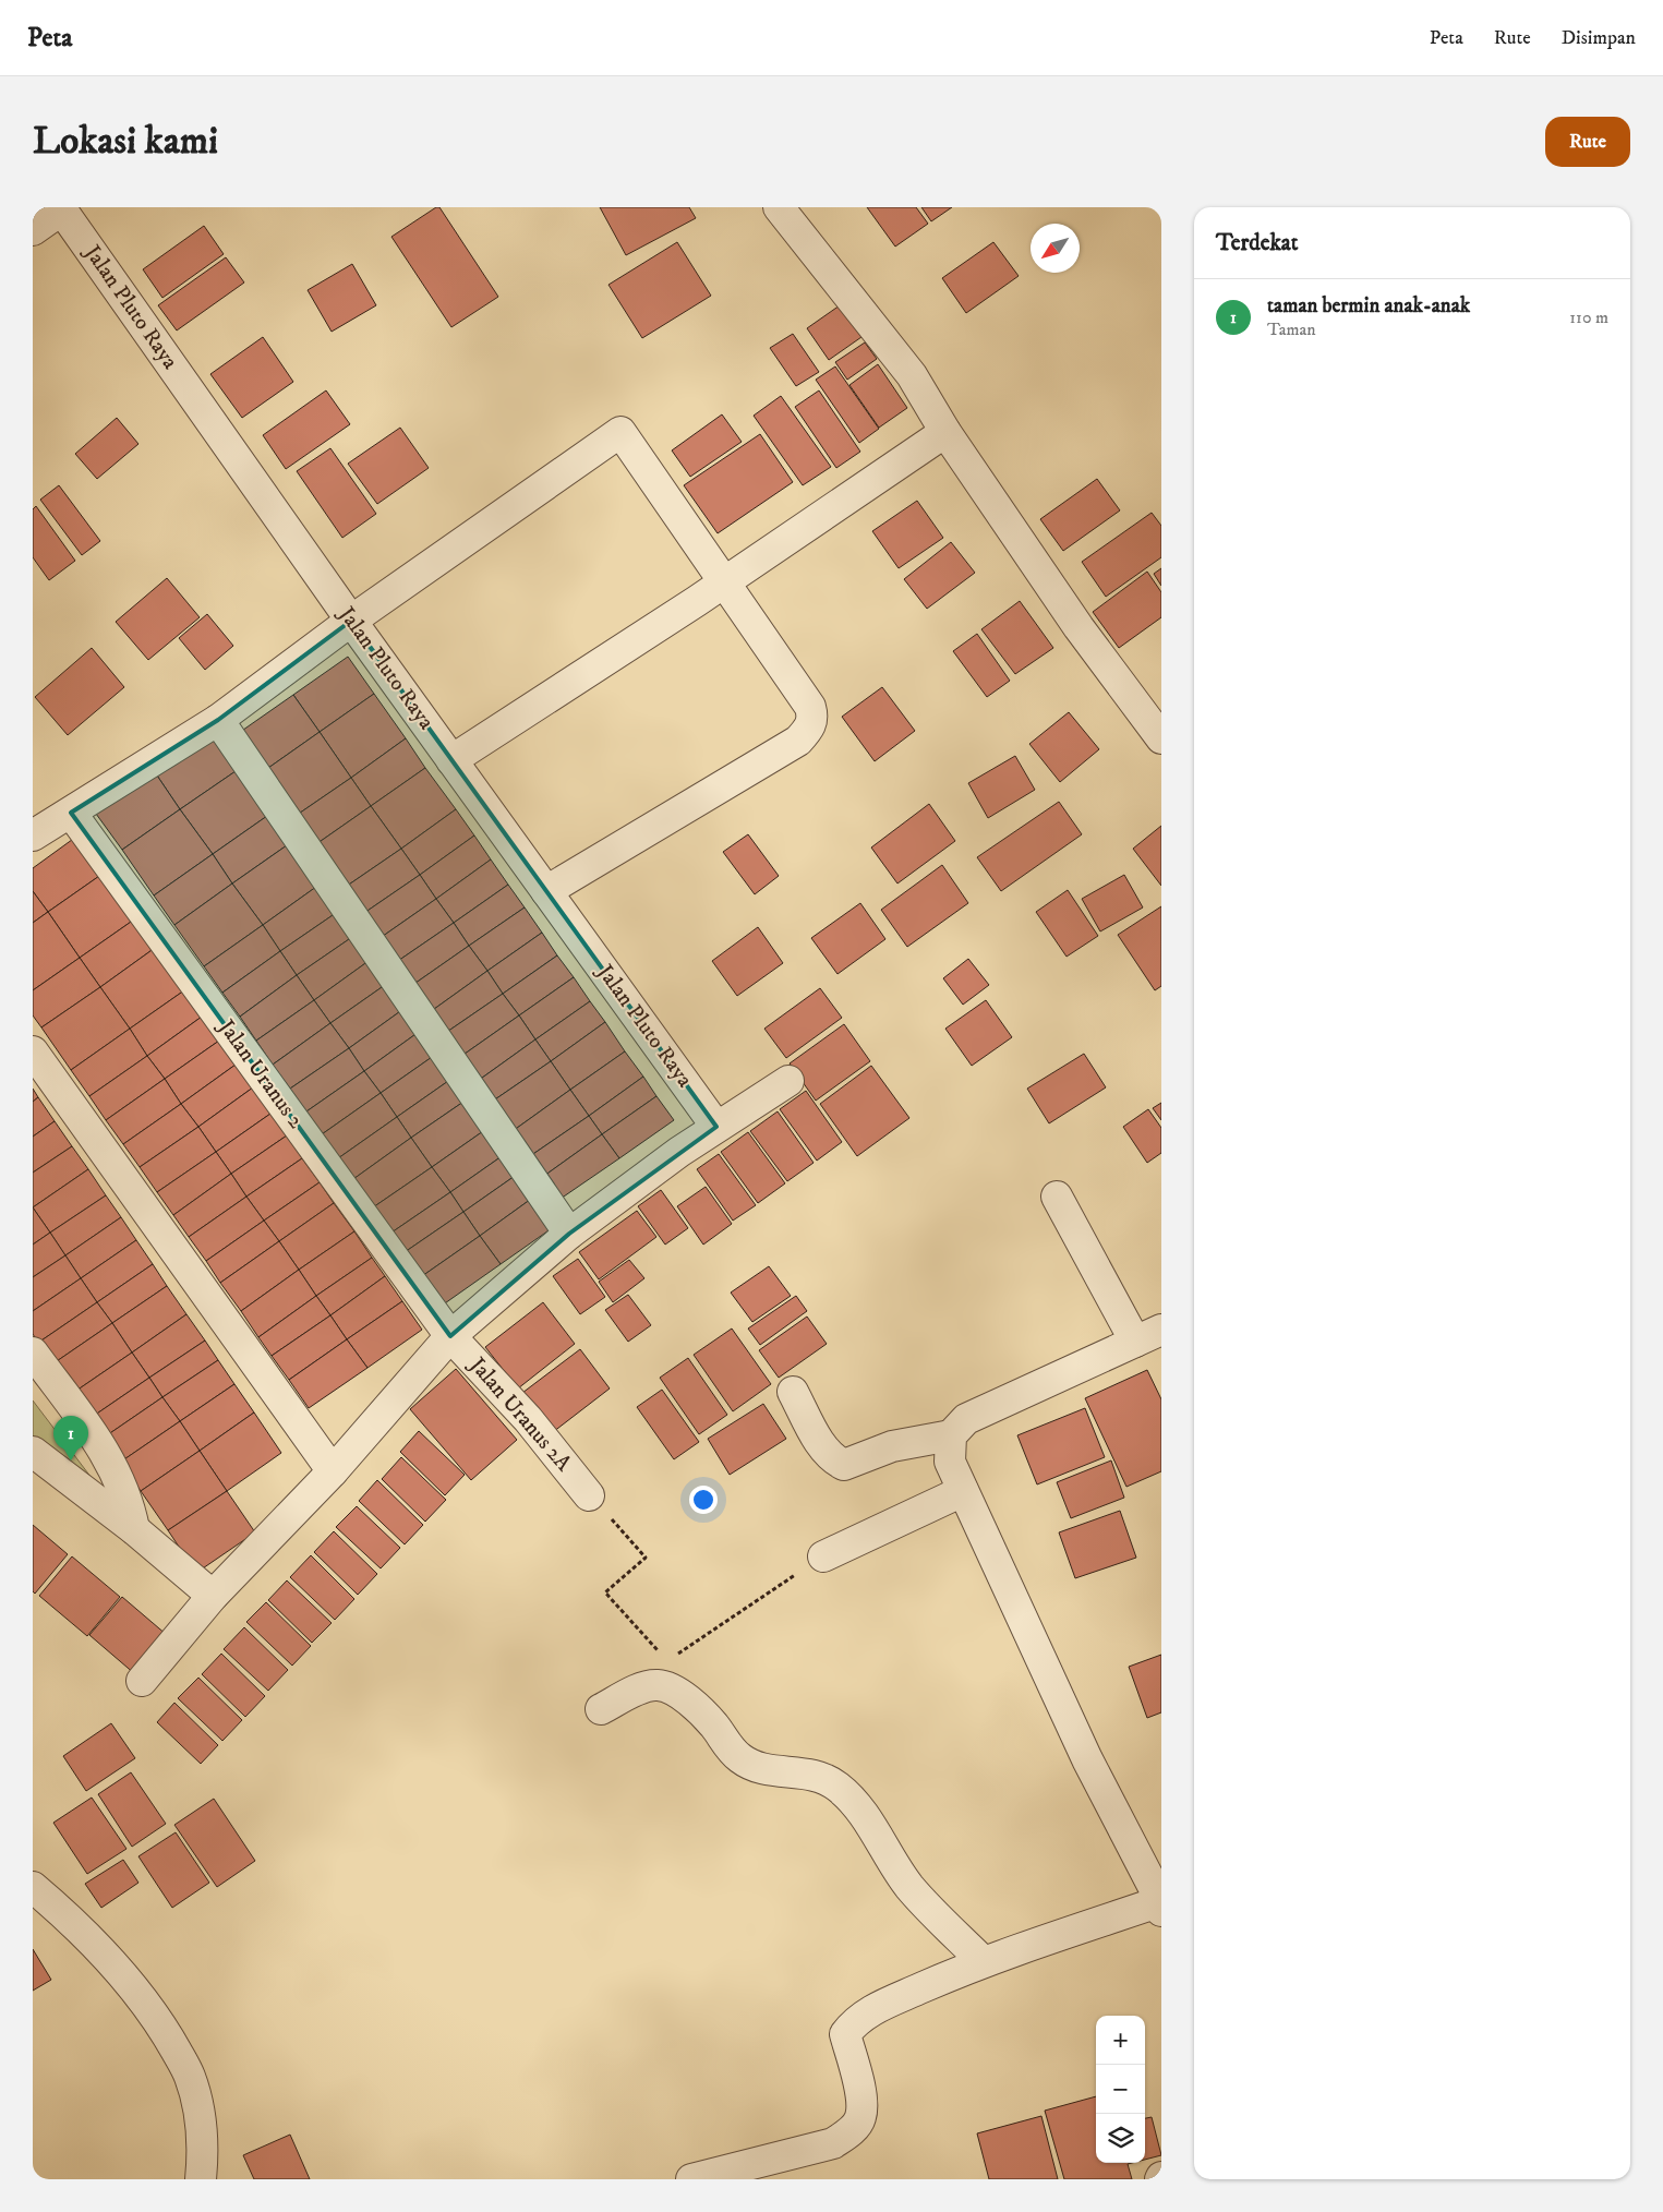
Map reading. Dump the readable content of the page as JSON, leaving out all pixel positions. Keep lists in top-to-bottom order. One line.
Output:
{"streets":{"street":["Jalan Pluto Raya","Jalan Uranus 2","Jalan Uranus 2A"]},"crossings":[["Jalan Uranus 2","Jalan Uranus 2A"]],"north":"bottom left","page":{"header":"Peta","nav":["Peta","Rute","Disimpan"],"buttons":"Rute","title":"Lokasi kami","heading":"Terdekat","list":[{"mark":"1","name":"taman bermin anak-anak","note":"Taman","value":"110 m"}],"pins":"1","map_buttons":["+","−"]}}
